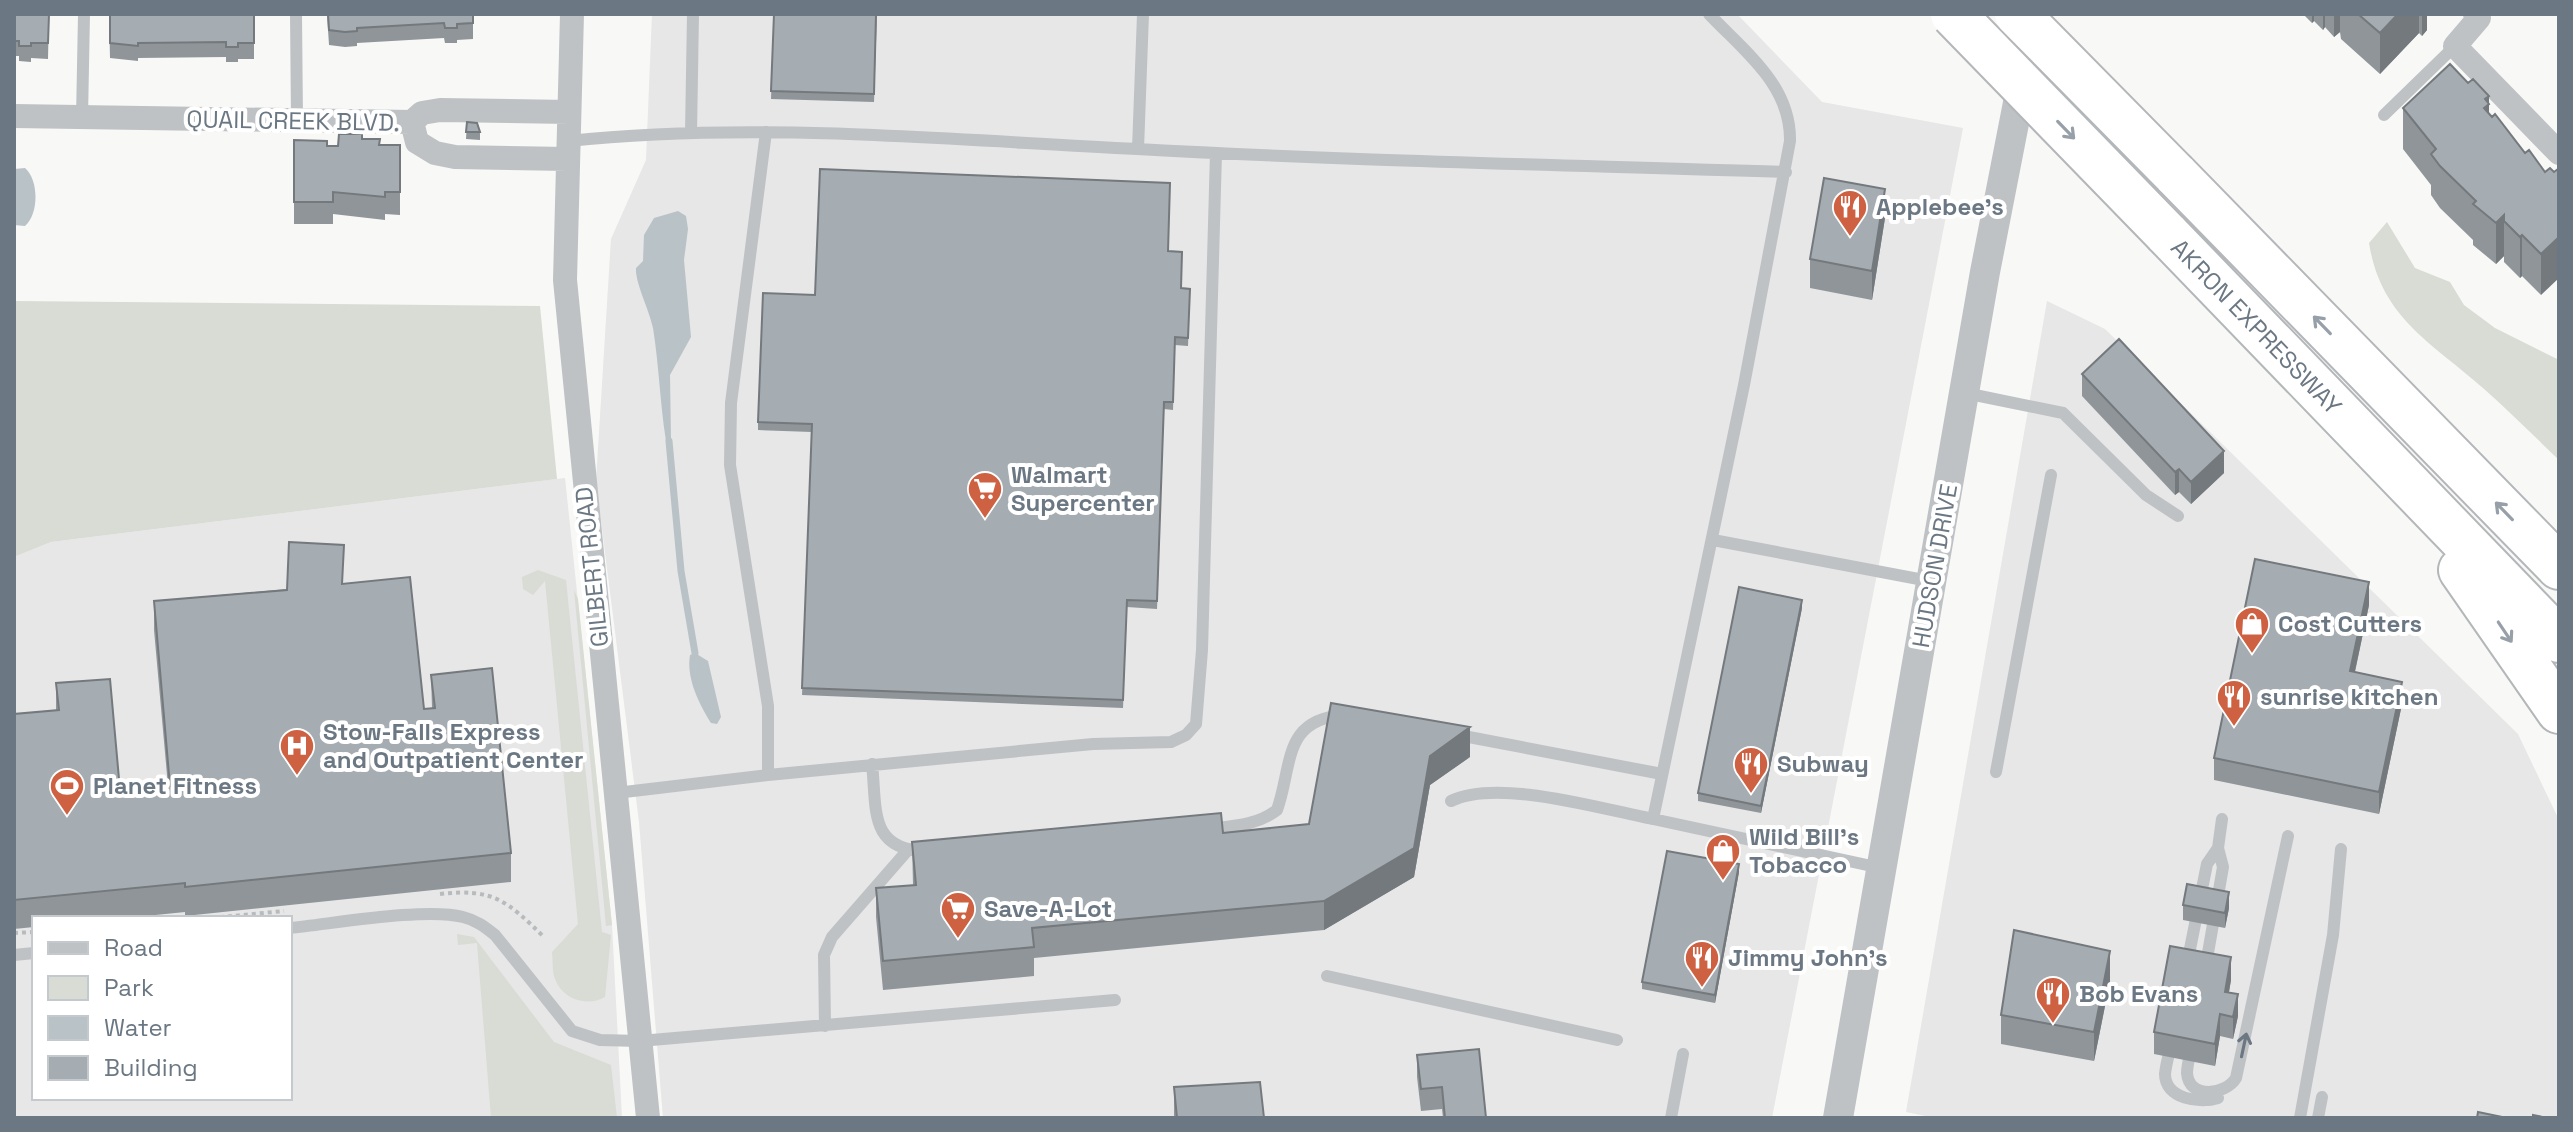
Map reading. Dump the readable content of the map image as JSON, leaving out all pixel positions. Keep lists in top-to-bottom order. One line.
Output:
{"streets":{"highway":["AKRON EXPRESSWAY"],"street":["QUAIL CREEK BLVD.","HUDSON DRIVE","GILBERT ROAD"]},"crossings":[["QUAIL CREEK BLVD.","GILBERT ROAD"]],"places":{"restaurant":["Applebee's","sunrise kitchen","Subway","Jimmy John's","Bob Evans"],"supermarket":["Walmart Supercenter","Save-A-Lot"],"shop":["Cost Cutters","Wild Bill's Tobacco"],"hospital":["Stow-Falls Express and Outpatient Center"],"sports":["Planet Fitness"]},"legend":["Road","Park","Water","Building"]}
